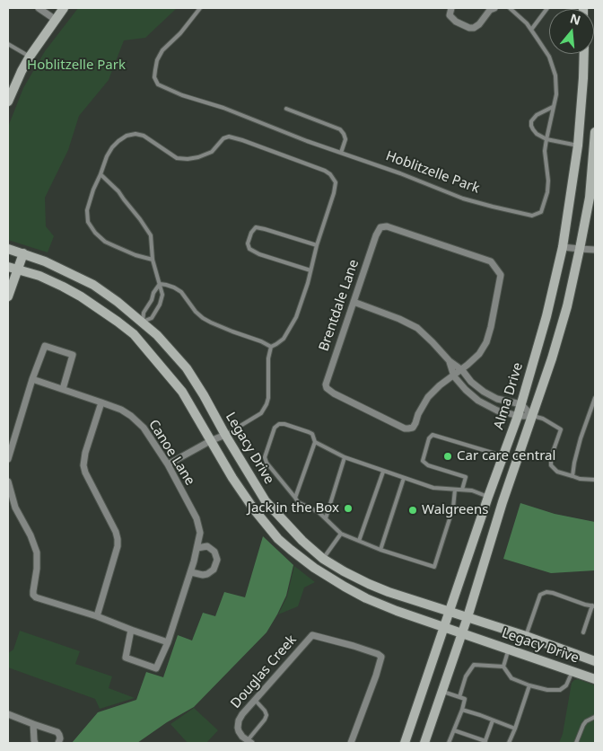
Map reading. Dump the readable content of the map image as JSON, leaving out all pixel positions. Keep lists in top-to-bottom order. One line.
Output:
{"streets":{"main road":["Alma Drive","Legacy Drive"],"street":["Brentdale Lane","Canoe Lane","Douglas Creek"],"lane":["Hoblitzelle Park"]},"crossings":[["Alma Drive","Legacy Drive"]],"parks":["Hoblitzelle Park"],"places":["Car care central","Jack in the Box","Walgreens"],"north":"top"}
